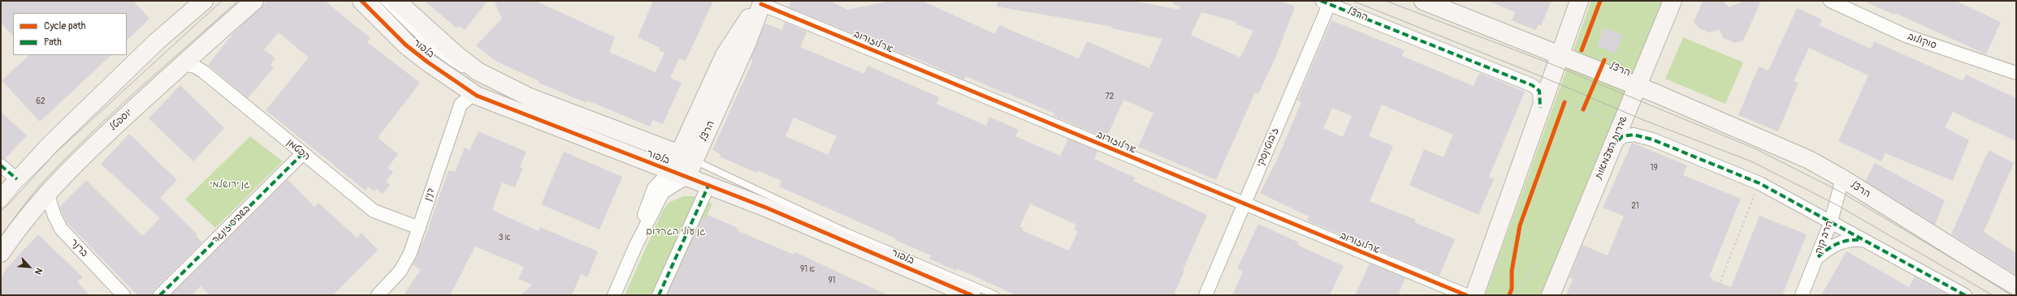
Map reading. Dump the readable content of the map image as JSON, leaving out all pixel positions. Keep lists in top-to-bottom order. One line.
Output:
{"streets":{"street":["הרצל","סוקולוב","ארלוזורוב","בלפור","יוספטל","ז'בוטינסקי","שדרות העצמאות","הפטמן","דנין","בשביס זינגר","הרב קוק","ברנר"]},"crossings":[["הרצל","ארלוזורוב"],["הרצל","בלפור"],["הרצל","ז'בוטינסקי"],["הרצל","שדרות העצמאות"],["הרצל","הרב קוק"],["ארלוזורוב","ז'בוטינסקי"],["בלפור","דנין"],["יוספטל","הפטמן"],["יוספטל","ברנר"],["הפטמן","דנין"],["הפטמן","בשביס זינגר"]],"parks":["גן ירושלמי","גן עולי הגרדום"],"house_numbers":["72","62","19","21","3 א","91 א","91"],"legend":["Cycle path","Path"],"north":"bottom right"}
